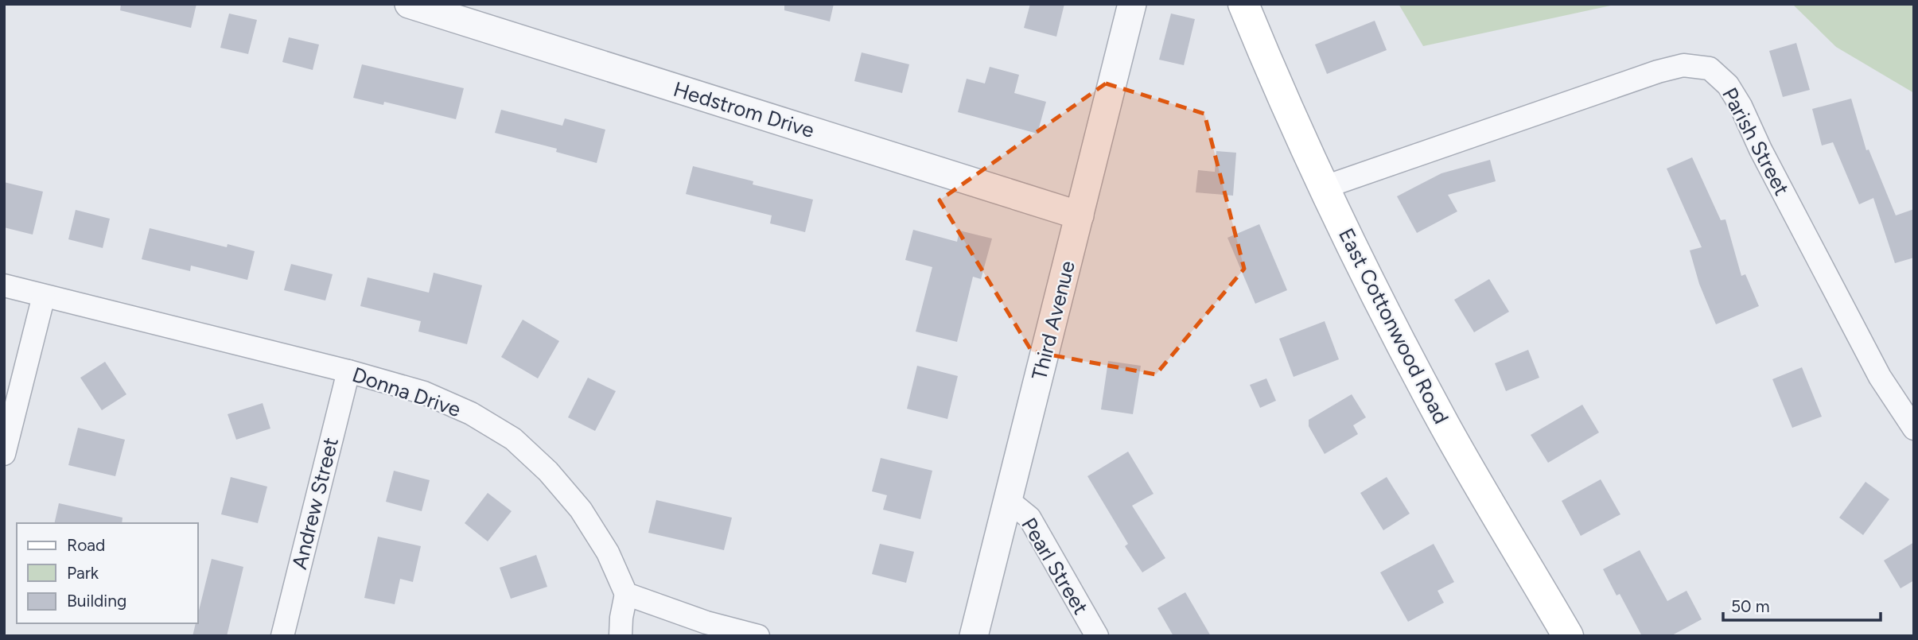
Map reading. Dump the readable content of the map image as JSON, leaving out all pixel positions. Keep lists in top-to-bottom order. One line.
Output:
{"streets":{"main road":["East Cottonwood Road"],"street":["Hedstrom Drive","Parish Street","Third Avenue","Donna Drive","Andrew Street","Pearl Street"]},"crossings":[["Hedstrom Drive","Third Avenue"],["Parish Street","East Cottonwood Road"],["Third Avenue","Pearl Street"],["Donna Drive","Andrew Street"]],"legend":["Road","Park","Building"],"scale_bar":"50 m"}
